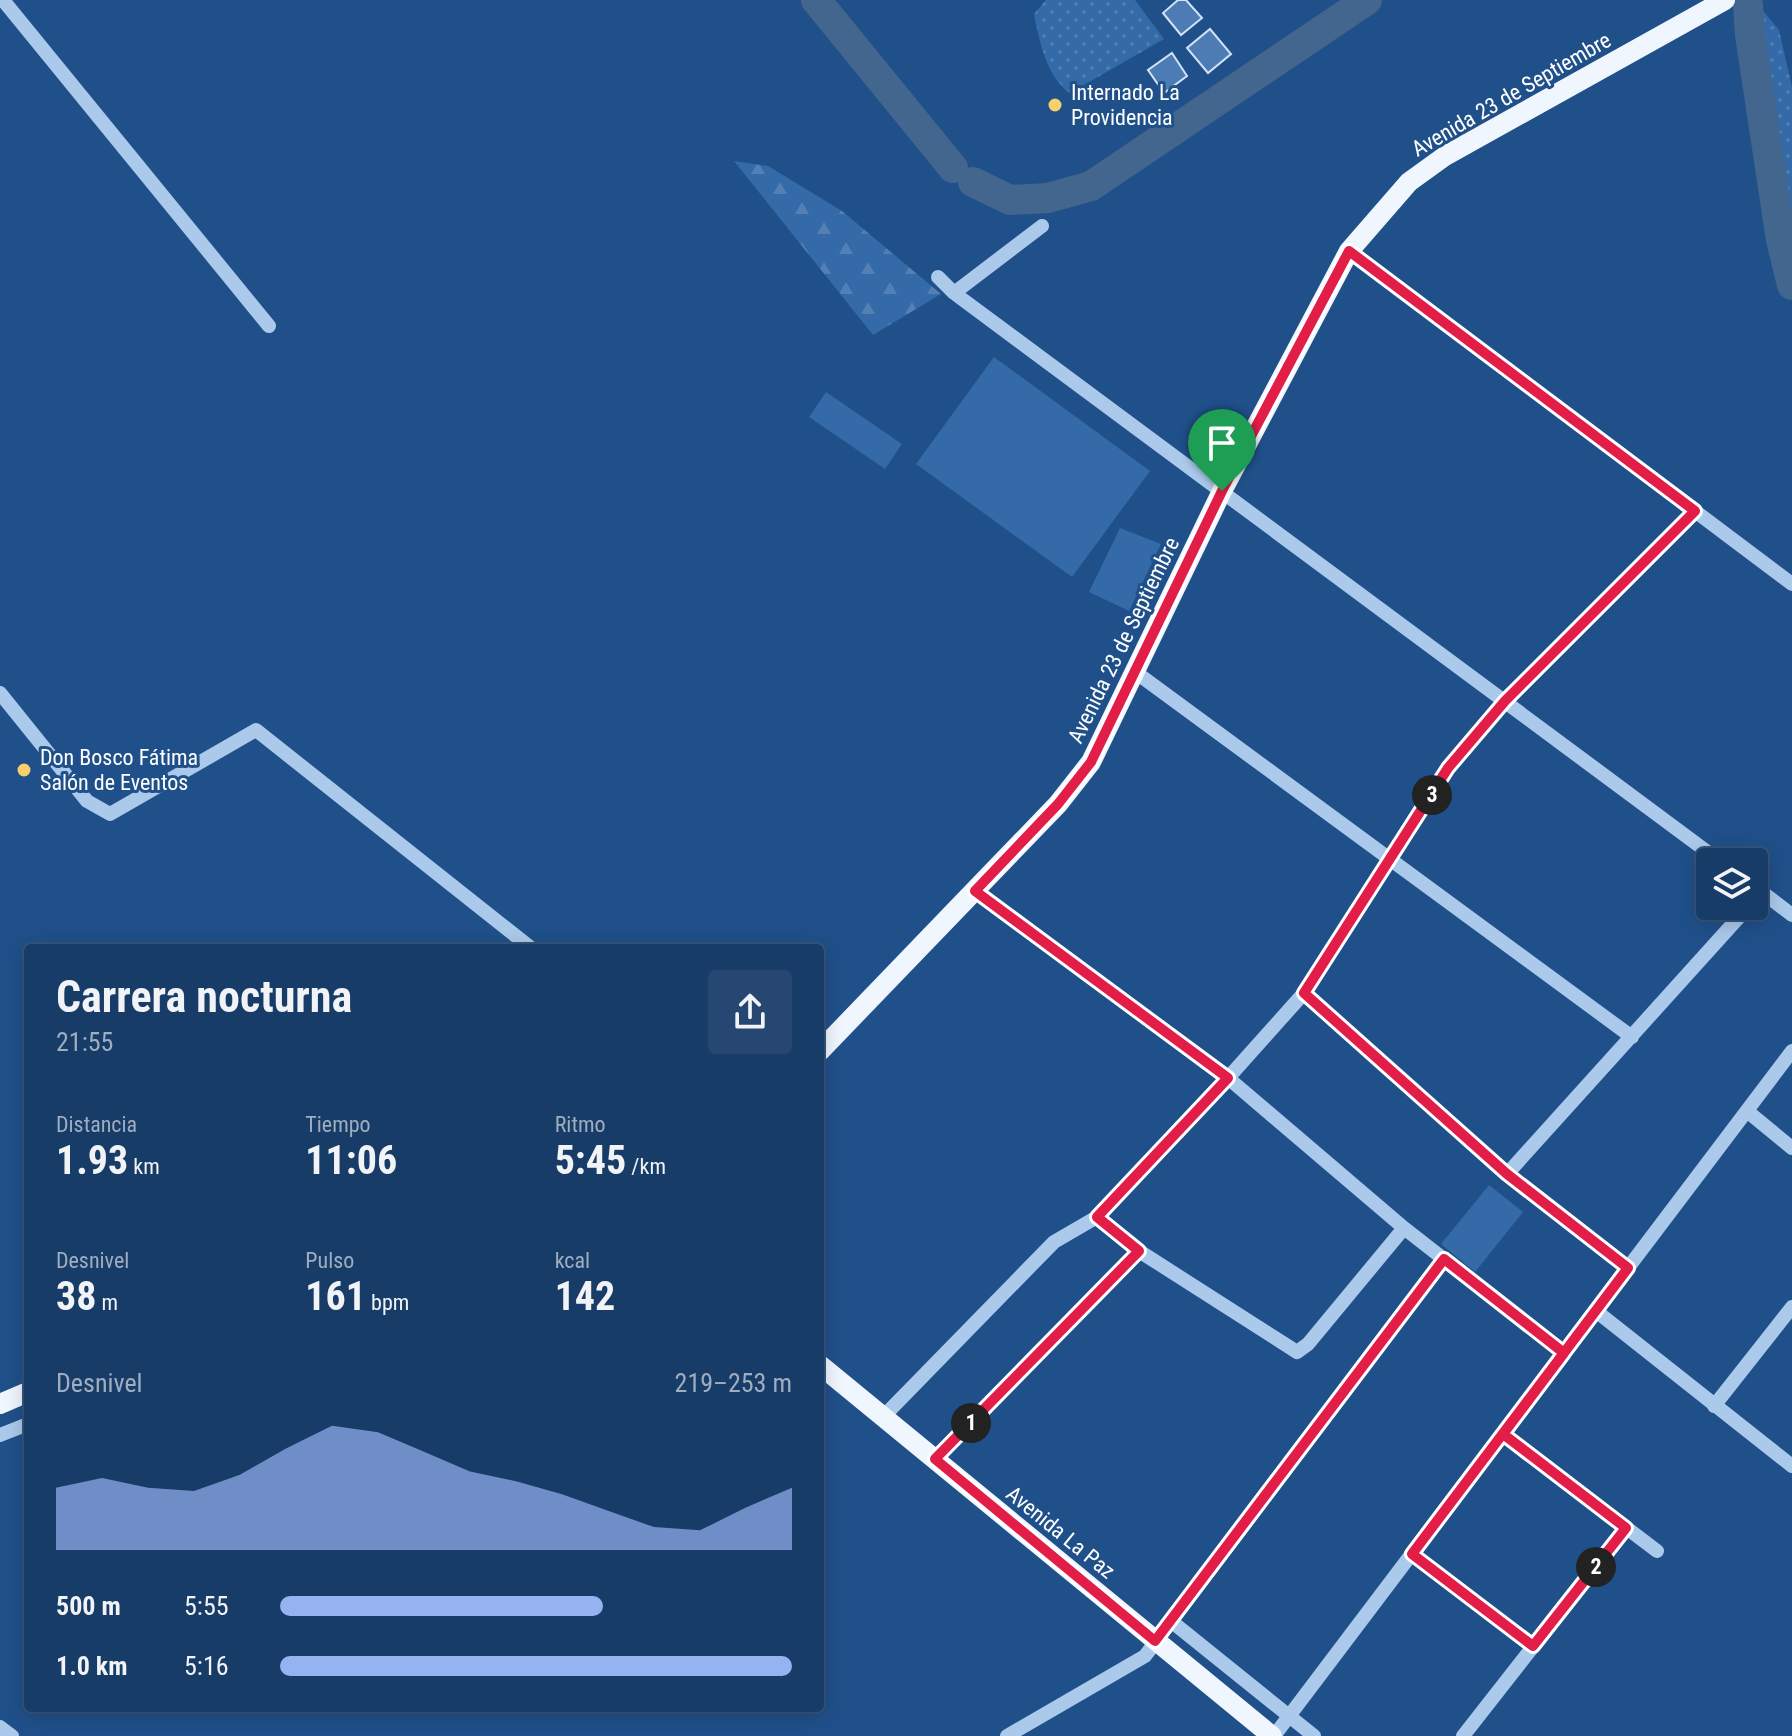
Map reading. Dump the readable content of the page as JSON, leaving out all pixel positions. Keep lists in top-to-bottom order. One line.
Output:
{"streets":{"main road":["Avenida 23 de Septiembre","Avenida La Paz"]},"places":["Internado La Providencia","Don Bosco Fátima Salón de Eventos"],"page":{"pins":["3","1","2"],"heading":["Carrera nocturna","21:55"],"stats":[["Distancia","1.93 km"],["Tiempo","11:06"],["Ritmo","5:45 /km"],["Desnivel","38 m"],["Pulso","161 bpm"],["kcal","142"]],"chart":["Desnivel","219–253 m"],"list":[{"name":"500 m","note":"5:55"},{"name":"1.0 km","note":"5:16"}]}}
